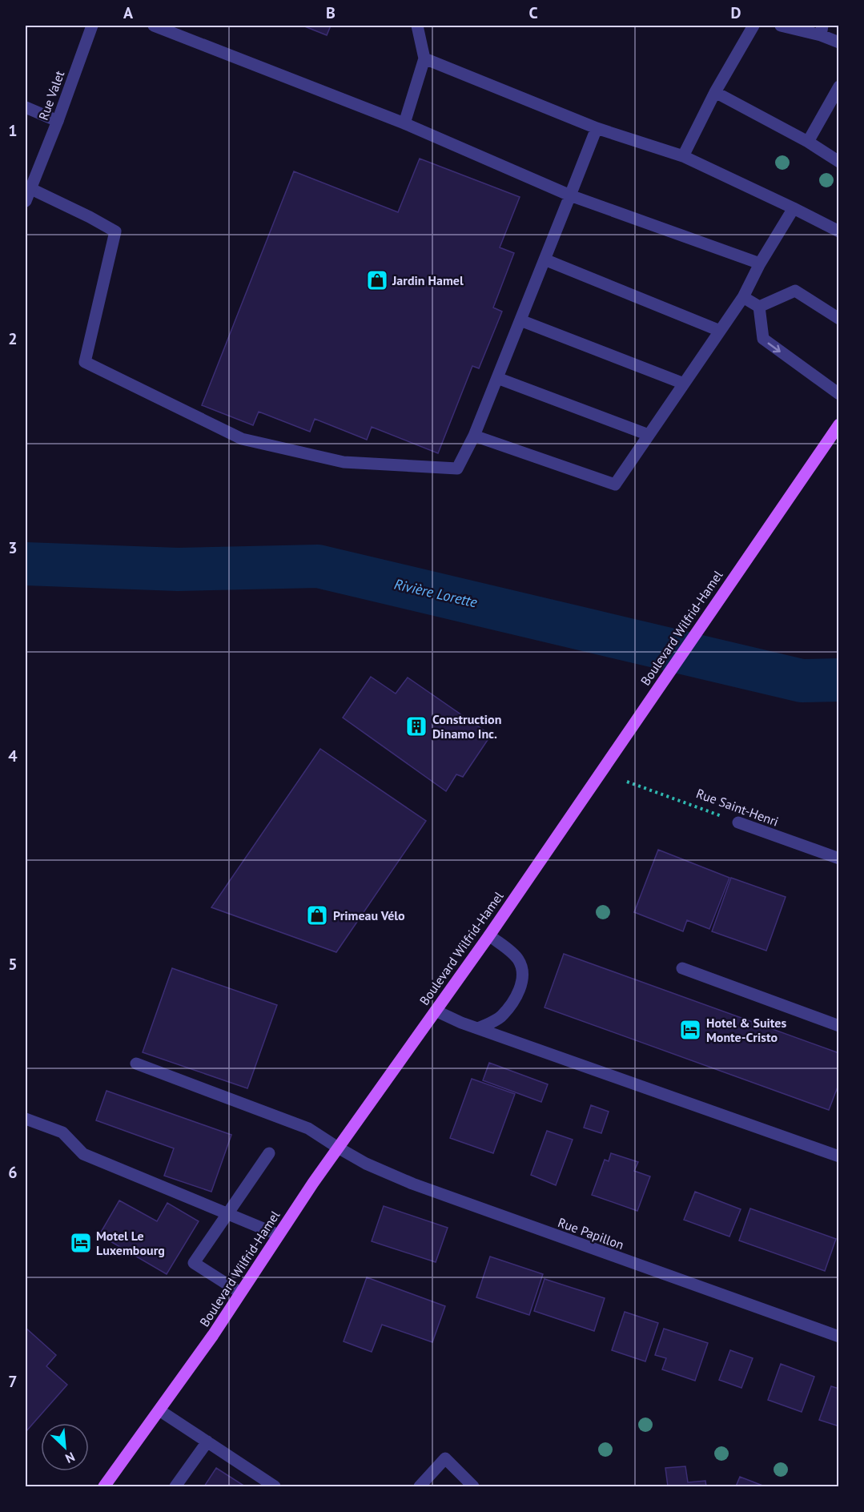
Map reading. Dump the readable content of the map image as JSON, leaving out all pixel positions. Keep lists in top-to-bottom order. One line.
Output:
{"streets":{"main road":["Boulevard Wilfrid-Hamel"],"street":["Rue Valet","Rue Saint-Henri","Rue Papillon"]},"crossings":[["Boulevard Wilfrid-Hamel","Rue Papillon"]],"water":["Rivière Lorette"],"places":{"shop":["Jardin Hamel","Primeau Vélo"],"building":["Construction Dinamo Inc."],"hotel":["Hotel & Suites Monte-Cristo","Motel Le Luxembourg"]},"north":"bottom right","grid":{"columns":["A","B","C","D"],"rows":["1","2","3","4","5","6","7"]}}
